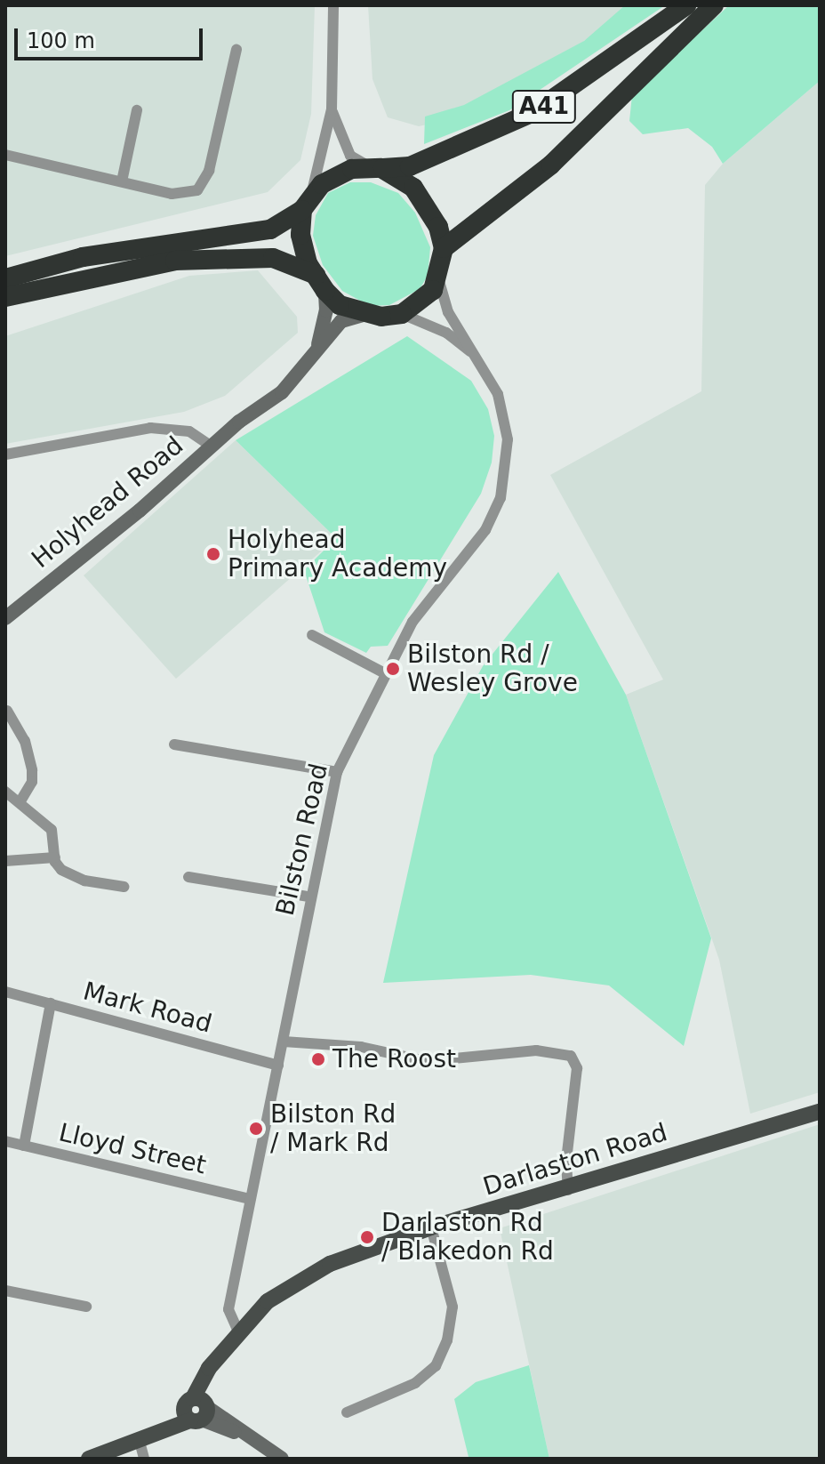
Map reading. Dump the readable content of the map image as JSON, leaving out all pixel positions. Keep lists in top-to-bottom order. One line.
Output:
{"streets":{"highway":["A41"],"main road":["Darlaston Road"],"street":["Holyhead Road","Bilston Road","Mark Road","Lloyd Street"]},"crossings":[["A41","Holyhead Road"],["A41","Bilston Road"],["Holyhead Road","Bilston Road"],["Bilston Road","Mark Road"],["Bilston Road","Lloyd Street"],["Bilston Road","Darlaston Road"]],"places":["Holyhead Primary Academy","Bilston Rd / Wesley Grove","The Roost","Bilston Rd / Mark Rd","Darlaston Rd / Blakedon Rd"],"scale_bar":"100 m"}
